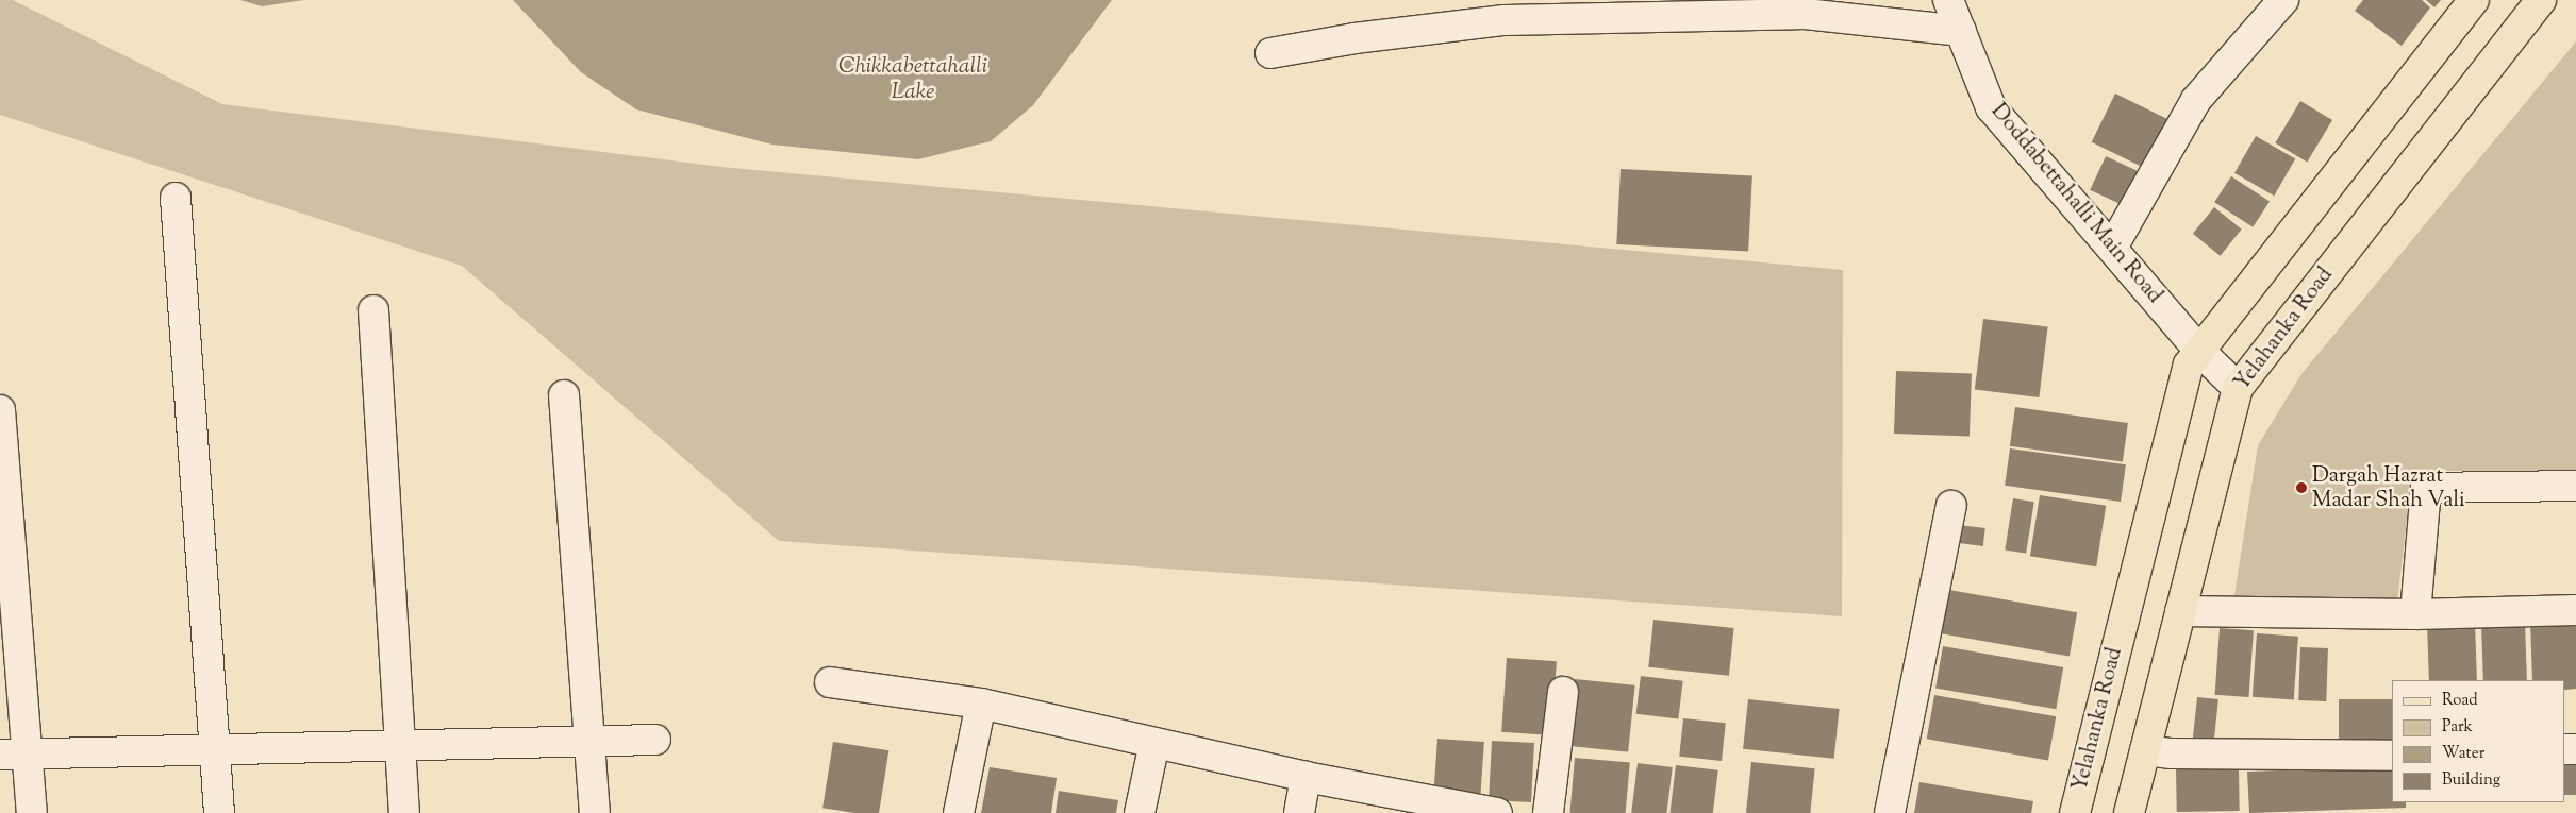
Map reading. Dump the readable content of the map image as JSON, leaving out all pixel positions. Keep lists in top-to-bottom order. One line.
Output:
{"streets":{"main road":["Yelahanka Road"],"street":["Doddabettahalli Main Road"]},"crossings":[["Doddabettahalli Main Road","Yelahanka Road"]],"water":["Chikkabettahalli Lake"],"places":["Dargah Hazrat Madar Shah Vali"],"legend":["Road","Park","Water","Building"]}
